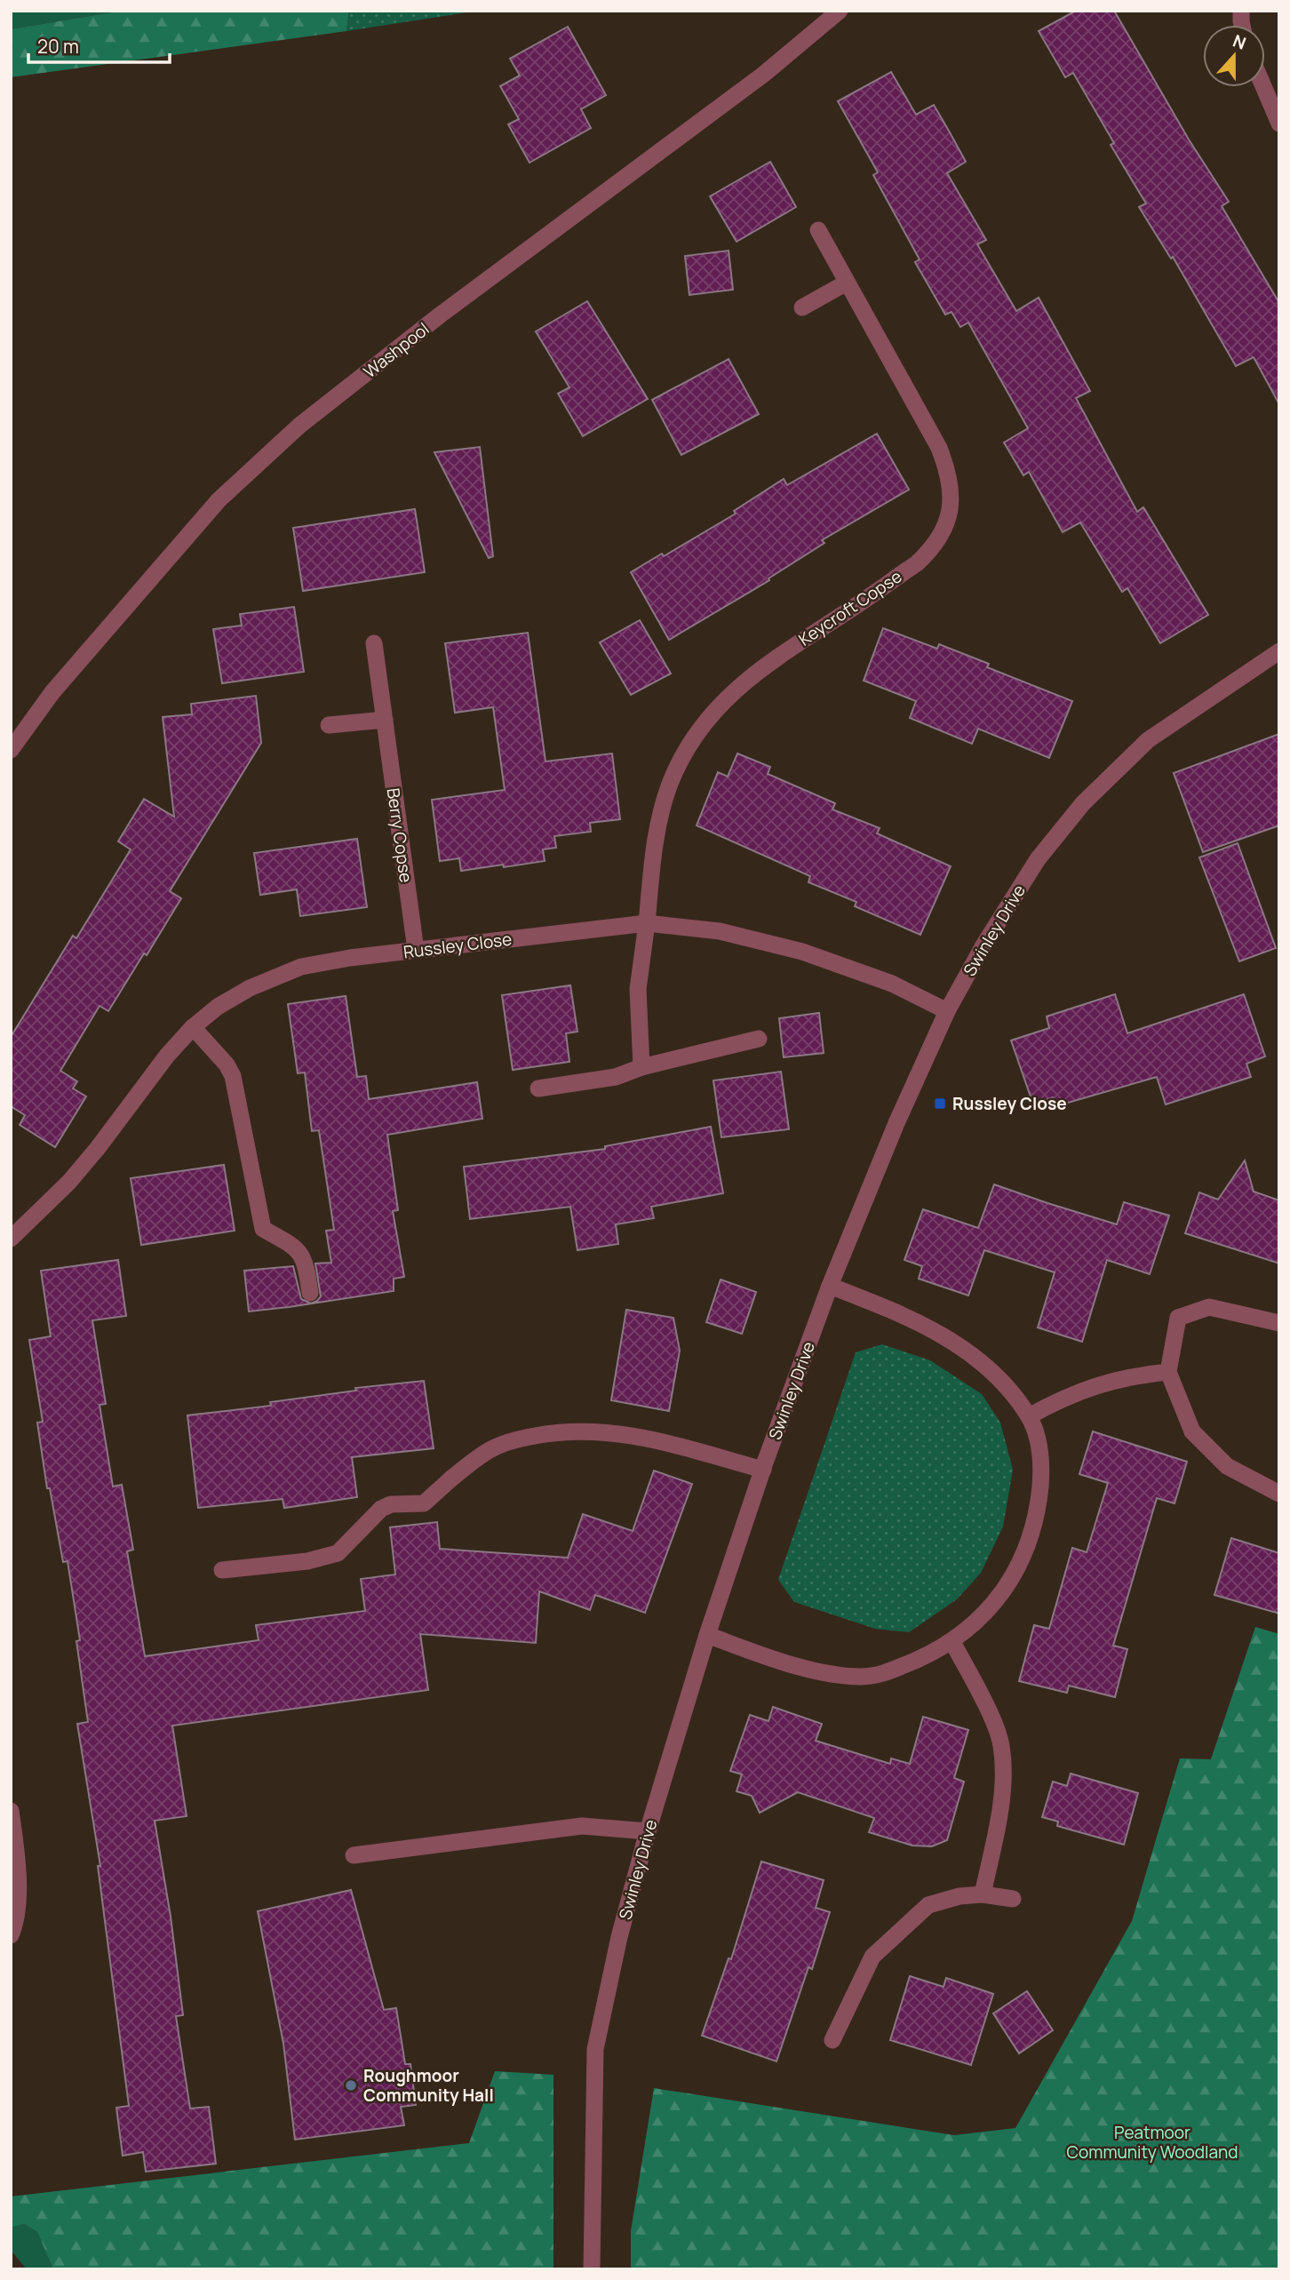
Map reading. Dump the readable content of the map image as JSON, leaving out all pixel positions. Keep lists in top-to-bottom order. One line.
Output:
{"streets":{"street":["Washpool","Keycroft Copse","Berry Copse","Swinley Drive","Russley Close"]},"crossings":[["Keycroft Copse","Russley Close"],["Berry Copse","Russley Close"],["Swinley Drive","Russley Close"]],"parks":["Peatmoor Community Woodland"],"places":{"transit":["Russley Close"],"other":["Roughmoor Community Hall"]},"scale_bar":"20 m","north":"top"}
